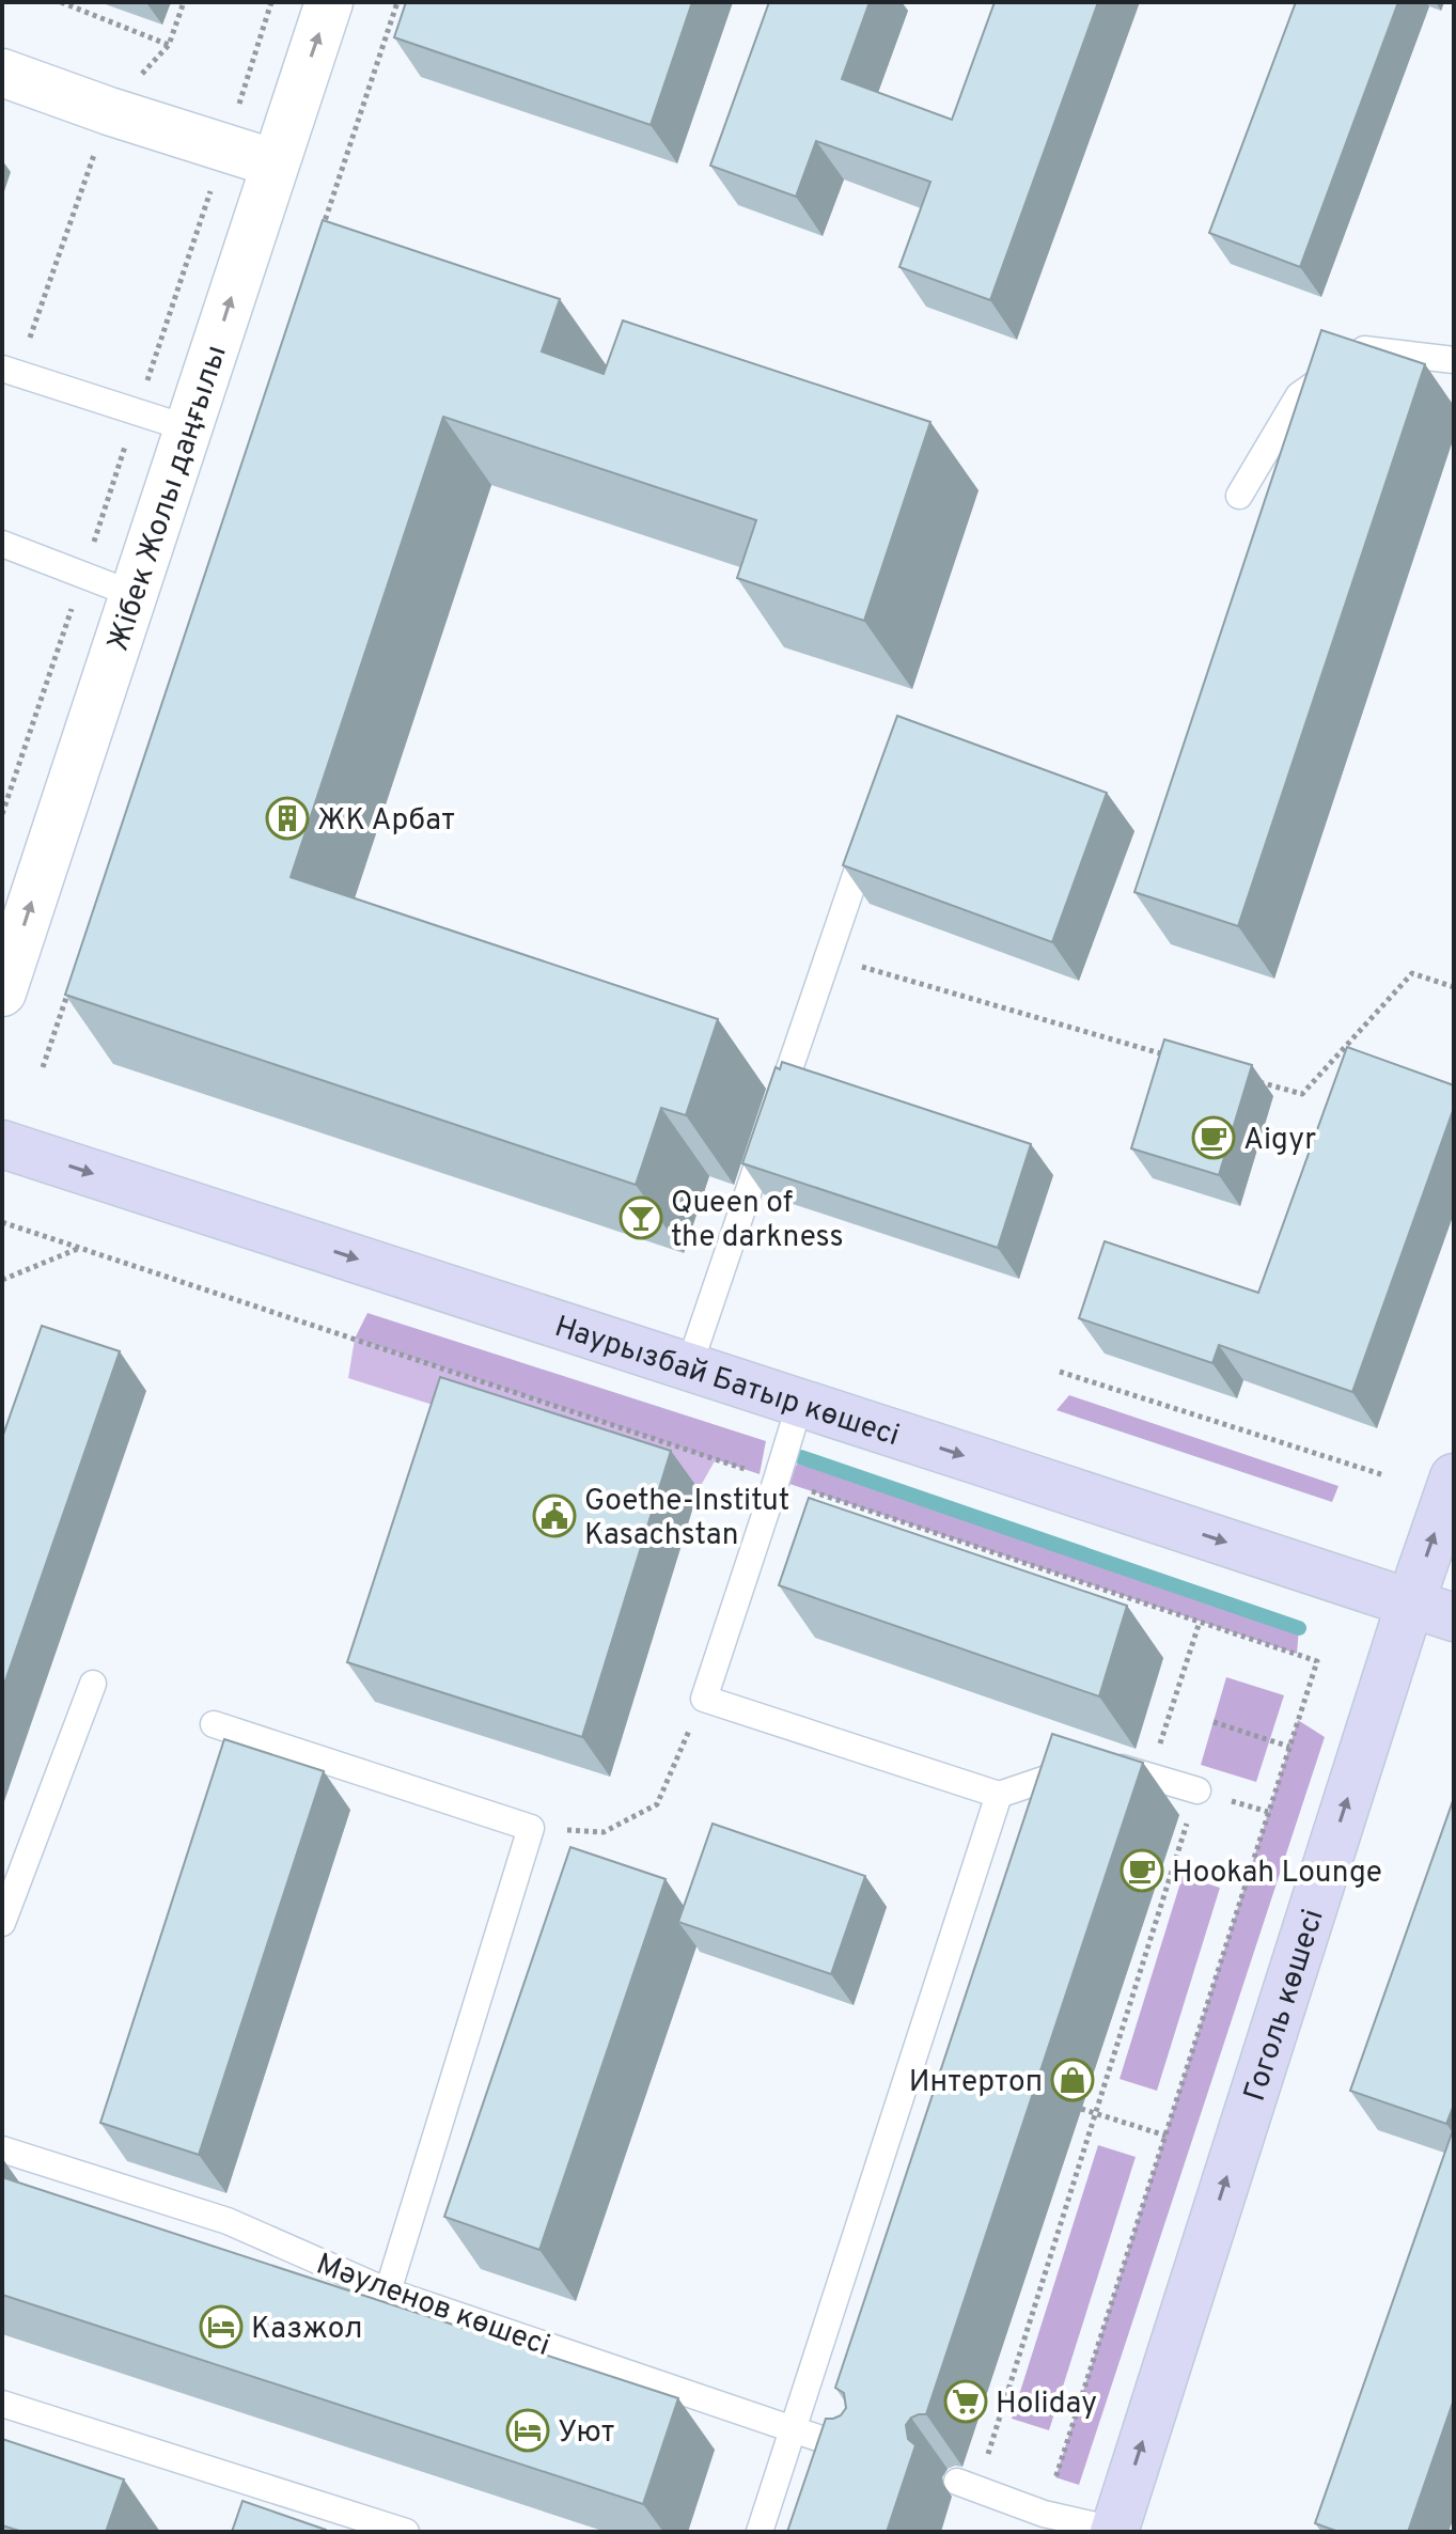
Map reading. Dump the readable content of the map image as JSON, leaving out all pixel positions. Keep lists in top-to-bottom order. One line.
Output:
{"streets":{"main road":["Наурызбай Батыр көшесі","Гоголь көшесі"],"street":["Жібек Жолы даңғылы"],"lane":["Мәуленов көшесі"]},"crossings":[["Наурызбай Батыр көшесі","Гоголь көшесі"]],"one_way":["Жібек Жолы даңғылы","Наурызбай Батыр көшесі","Гоголь көшесі"],"places":{"building":["ЖК Арбат"],"cafe":["Aigyr","Hookah Lounge"],"bar":["Queen of the darkness"],"public building":["Goethe-Institut Kasachstan"],"shop":["Интертоп"],"hotel":["Казжол","Уют"],"supermarket":["Holiday"]}}
